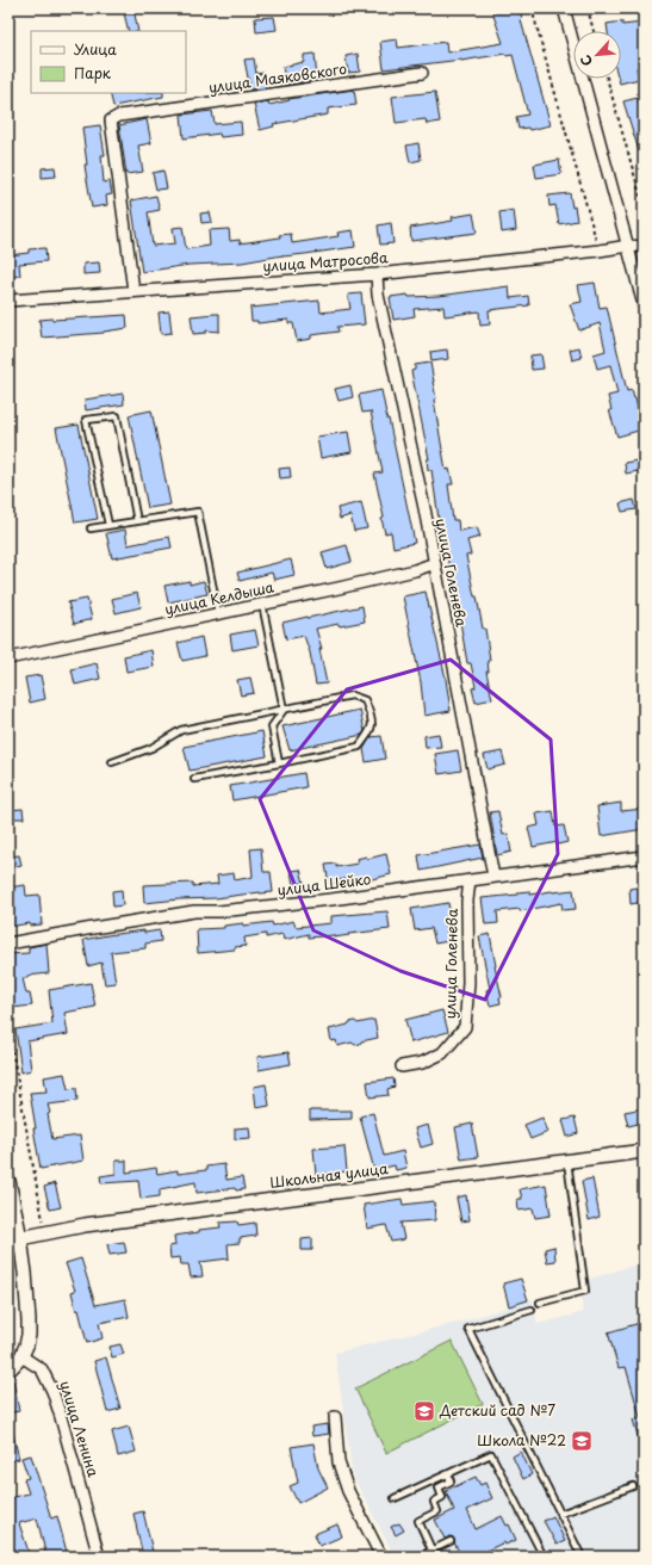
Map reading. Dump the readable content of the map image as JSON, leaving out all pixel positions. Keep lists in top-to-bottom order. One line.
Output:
{"streets":{"street":["улица Маяковского","улица Матросова","улица Голенева","улица Келдыша","улица Шейко","Школьная улица","улица Ленина"]},"crossings":[["улица Маяковского","улица Матросова"],["улица Матросова","улица Голенева"],["улица Голенева","улица Келдыша"],["улица Голенева","улица Шейко"]],"places":{"school or university":["Детский сад №7","Школа №22"]},"legend":["Улица","Парк"],"north":"bottom left"}
